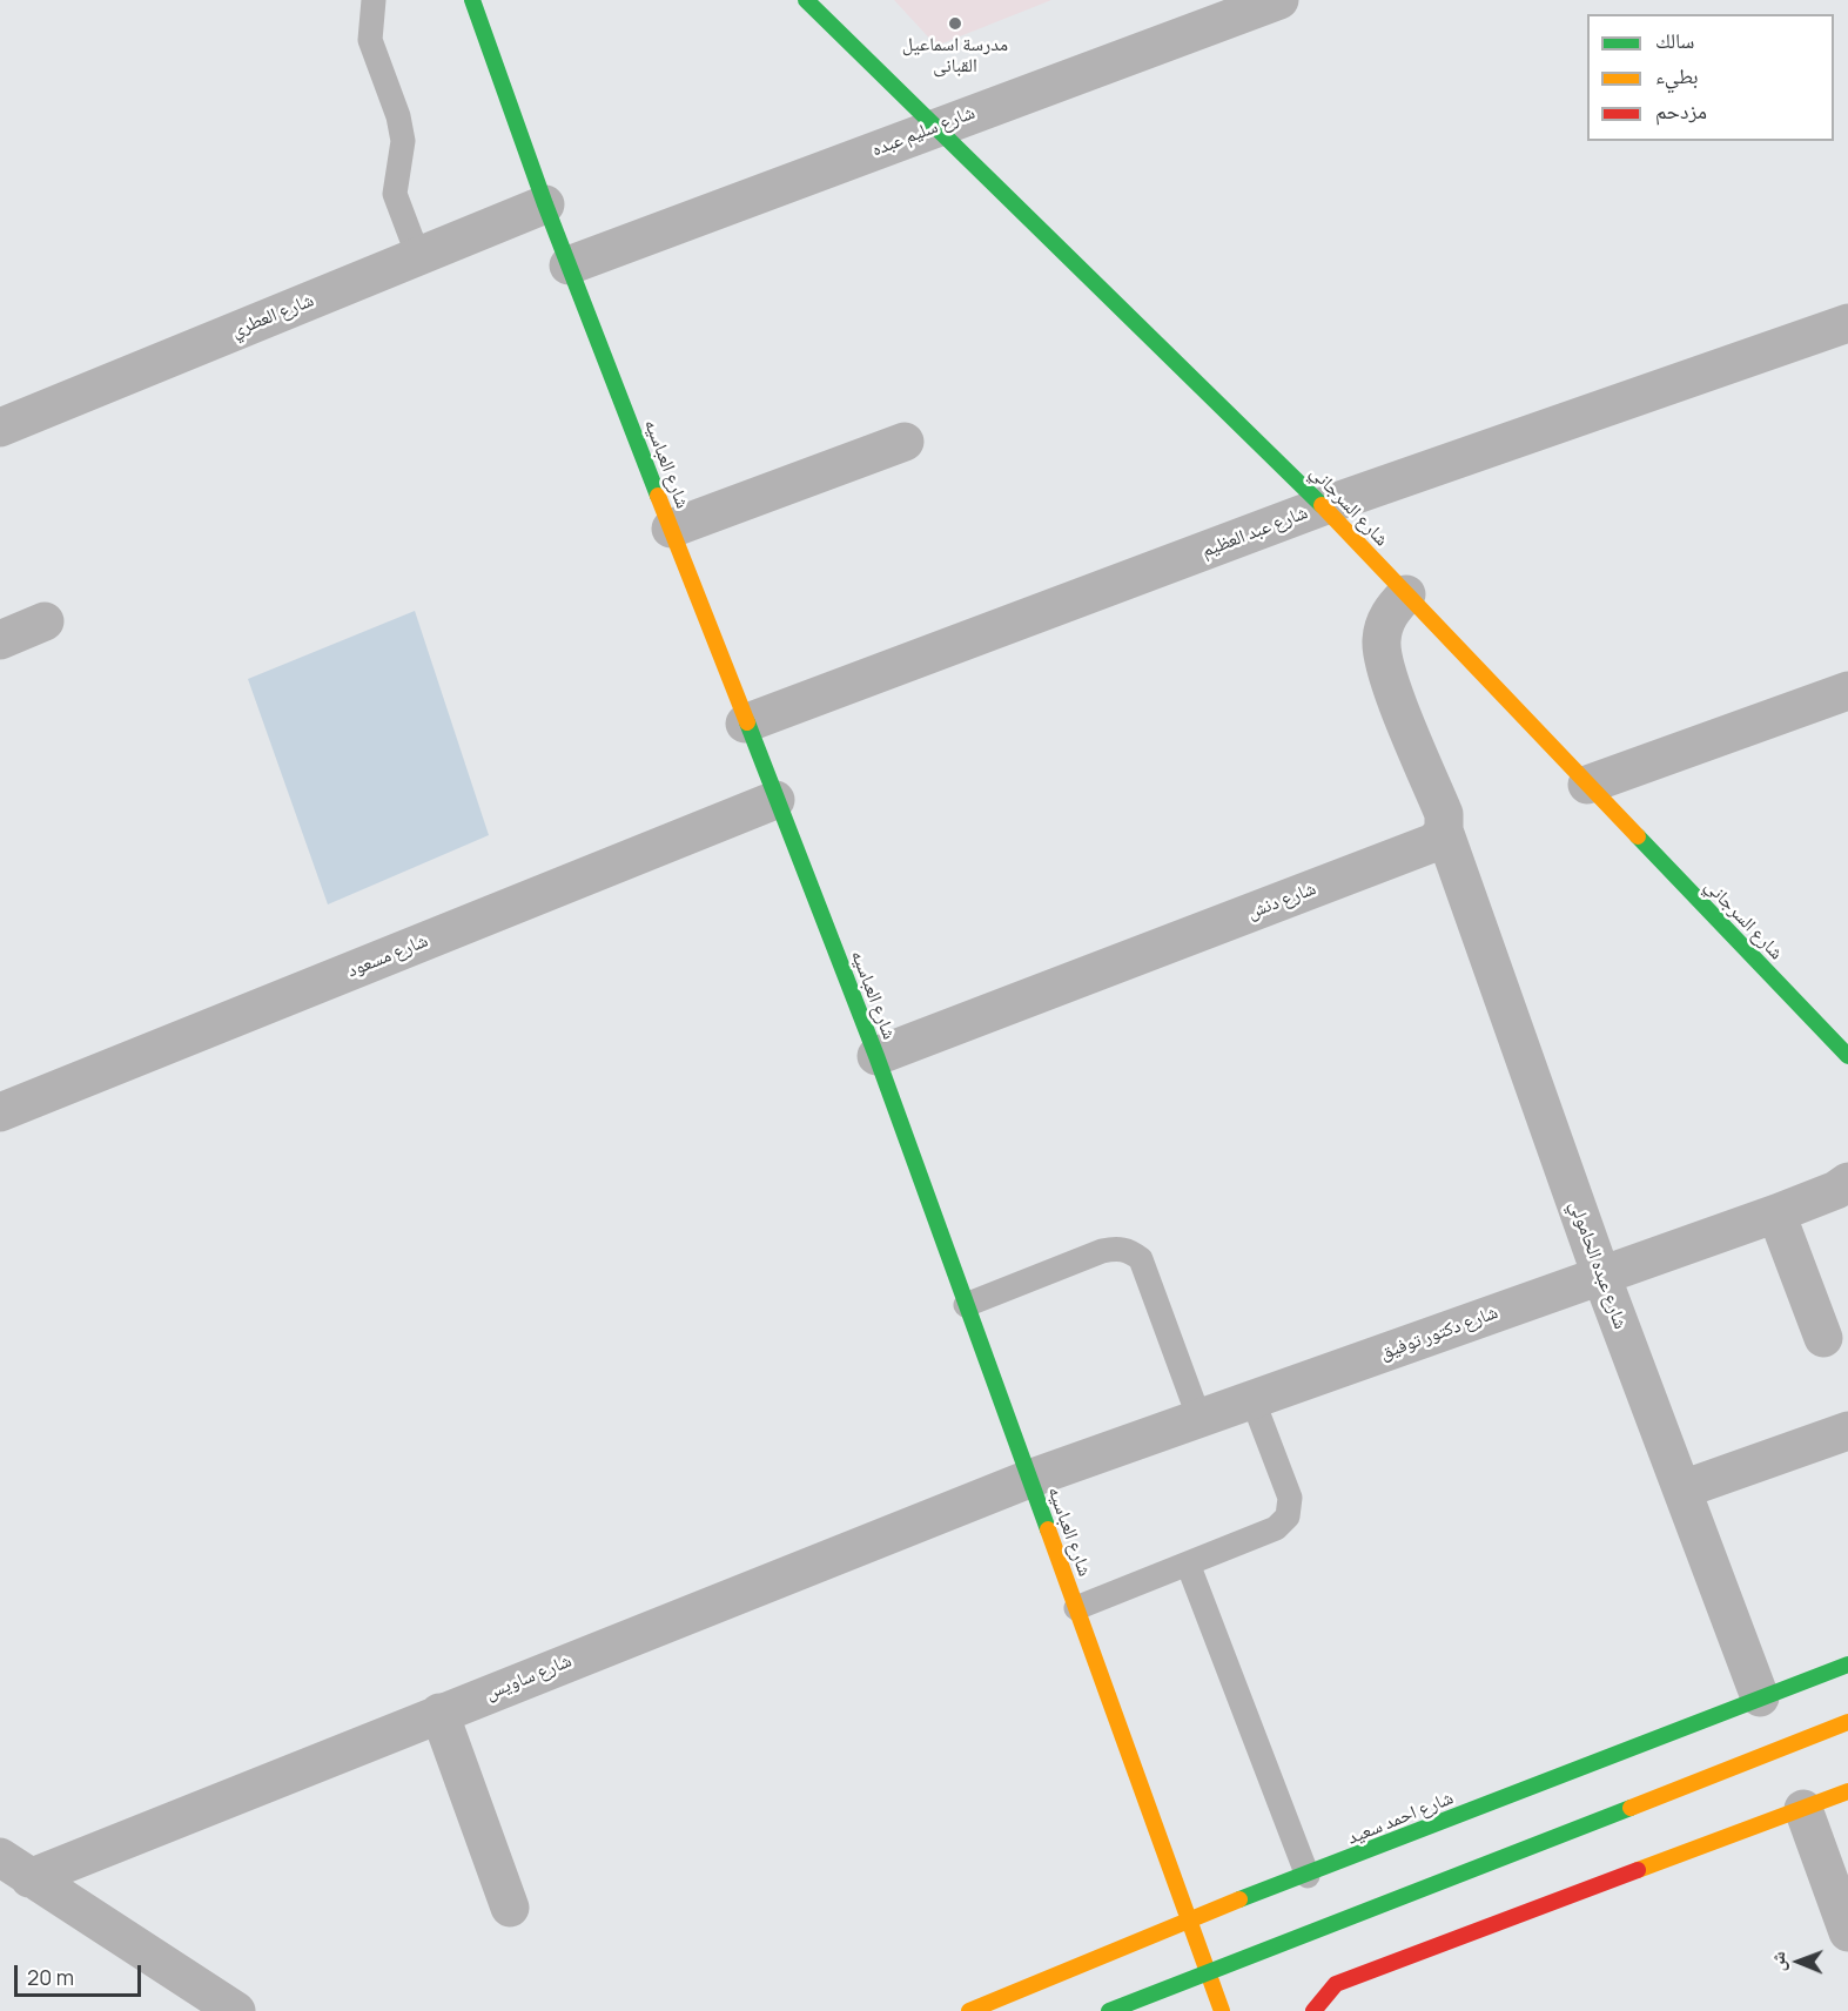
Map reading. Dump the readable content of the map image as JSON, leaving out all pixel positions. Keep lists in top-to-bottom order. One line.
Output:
{"streets":{"main road":["شارع العباسيه","شارع السرجاني","شارع احمد سعيد"],"street":["شارع سليم عبده","شارع العطري","شارع عبد العظيم","شارع دنش","شارع مسعود","شارع عبده الحامولي","شارع دكتور توفيق","شارع ساويس"]},"crossings":[["شارع سليم عبده","شارع العباسيه"],["شارع سليم عبده","شارع السرجاني"],["شارع العطري","شارع العباسيه"],["شارع العباسيه","شارع عبد العظيم"],["شارع العباسيه","شارع دنش"],["شارع العباسيه","شارع مسعود"],["شارع العباسيه","شارع دكتور توفيق"],["شارع العباسيه","شارع ساويس"],["شارع العباسيه","شارع احمد سعيد"],["شارع السرجاني","شارع عبد العظيم"],["شارع دنش","شارع عبده الحامولي"],["شارع عبده الحامولي","شارع دكتور توفيق"],["شارع عبده الحامولي","شارع احمد سعيد"],["شارع دكتور توفيق","شارع ساويس"]],"places":["مدرسة اسماعيل القبانى"],"legend":["سالك","بطيء","مزدحم"],"scale_bar":"20 m","north":"left"}
